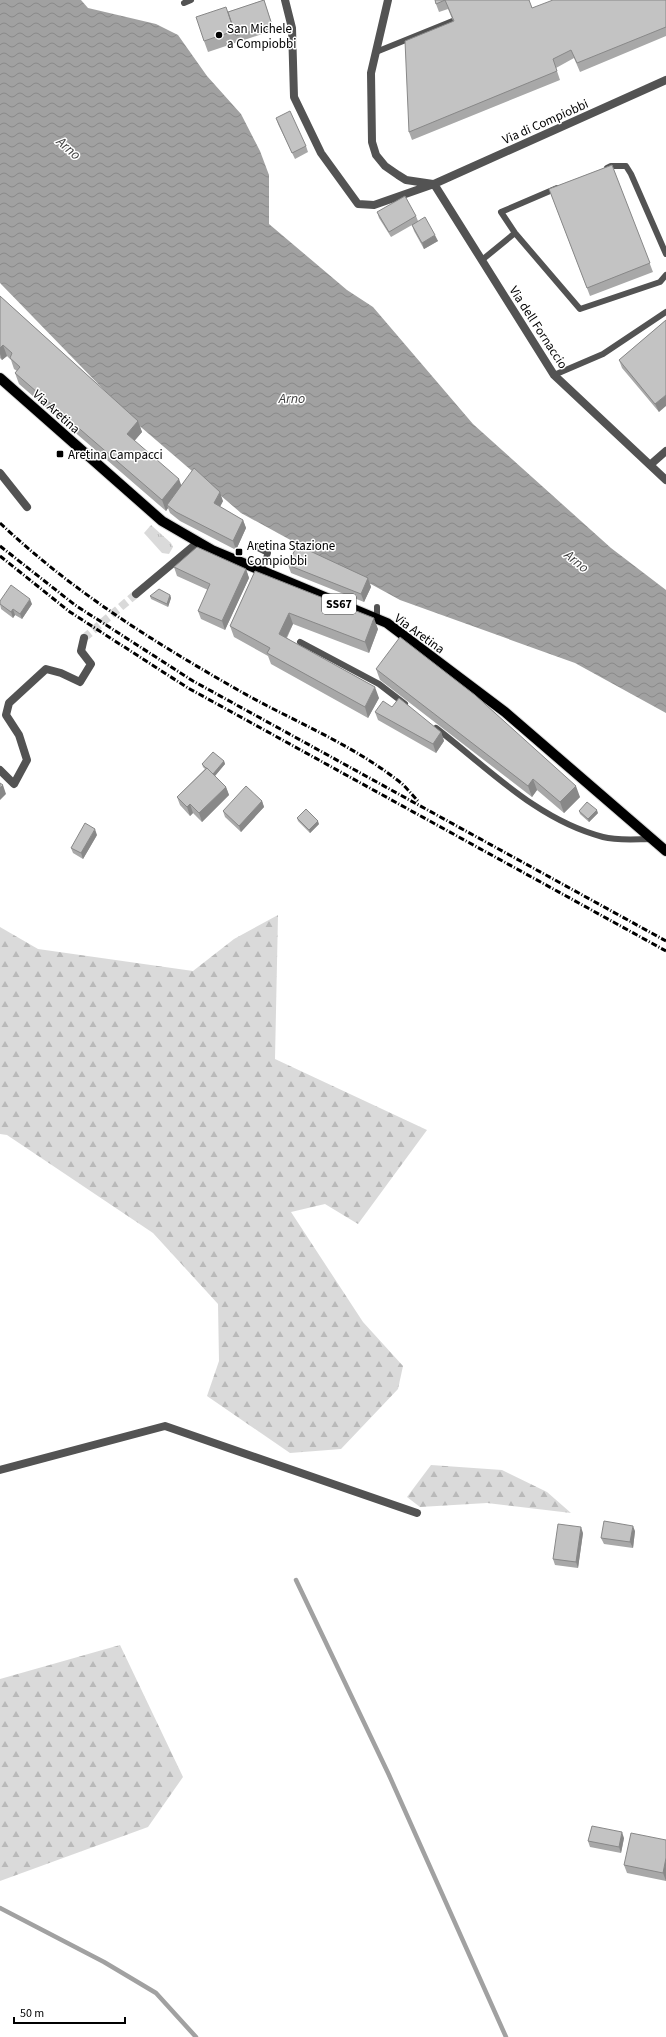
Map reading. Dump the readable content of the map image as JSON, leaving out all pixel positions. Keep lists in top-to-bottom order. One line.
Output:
{"streets":{"main road":["Via Aretina","SS67"],"street":["Via di Compiobbi","Via dell Fornaccio"]},"crossings":[["Via di Compiobbi","Via dell Fornaccio"]],"water":["Arno"],"places":{"other":["San Michele a Compiobbi"],"transit":["Aretina Campacci","Aretina Stazione Compiobbi"]},"scale_bar":"50 m"}
